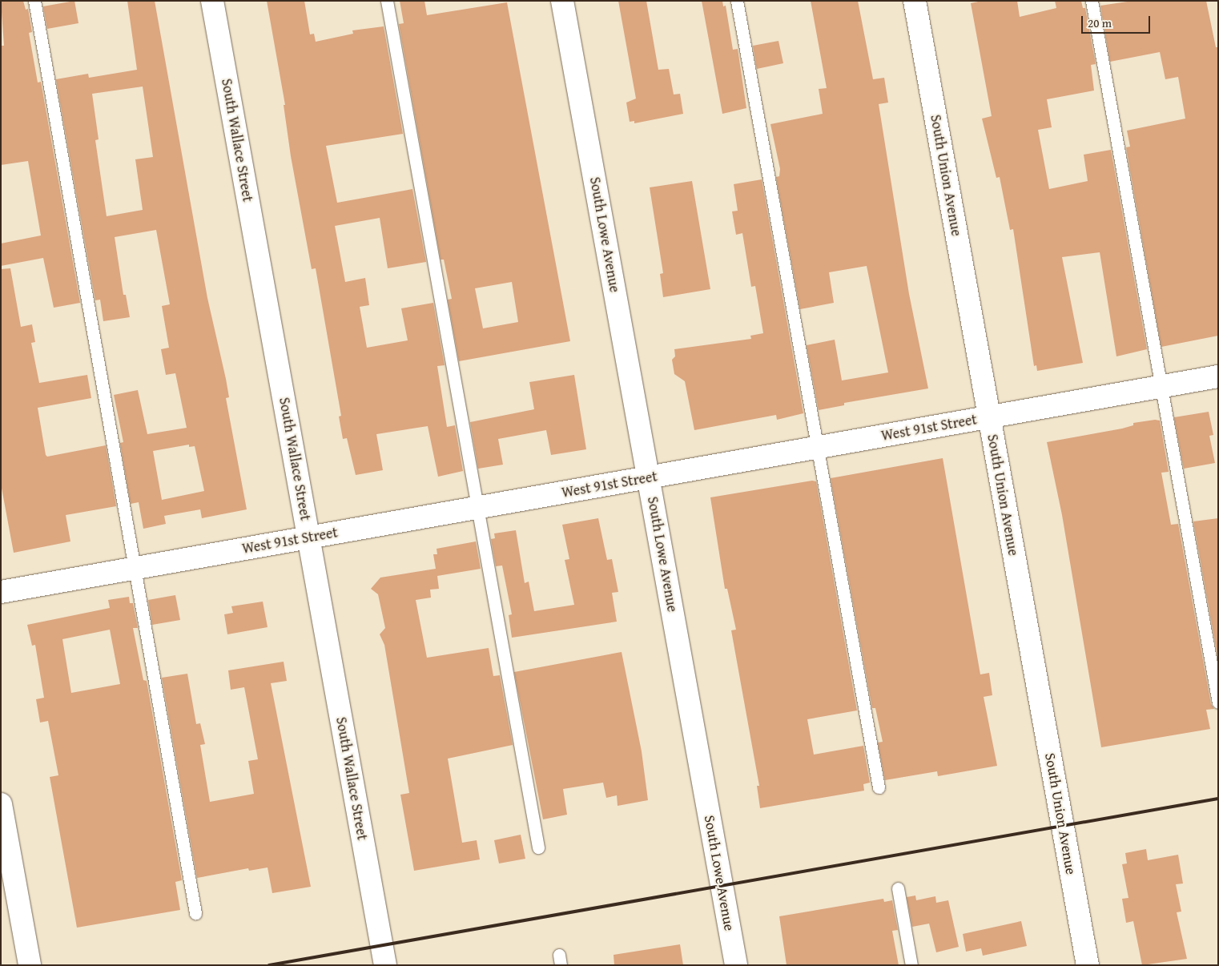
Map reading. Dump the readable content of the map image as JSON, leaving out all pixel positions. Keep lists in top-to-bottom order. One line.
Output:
{"streets":{"street":["South Wallace Street","South Union Avenue","South Lowe Avenue","West 91st Street"]},"crossings":[["South Wallace Street","West 91st Street"],["South Union Avenue","West 91st Street"],["South Lowe Avenue","West 91st Street"]],"scale_bar":"20 m"}
